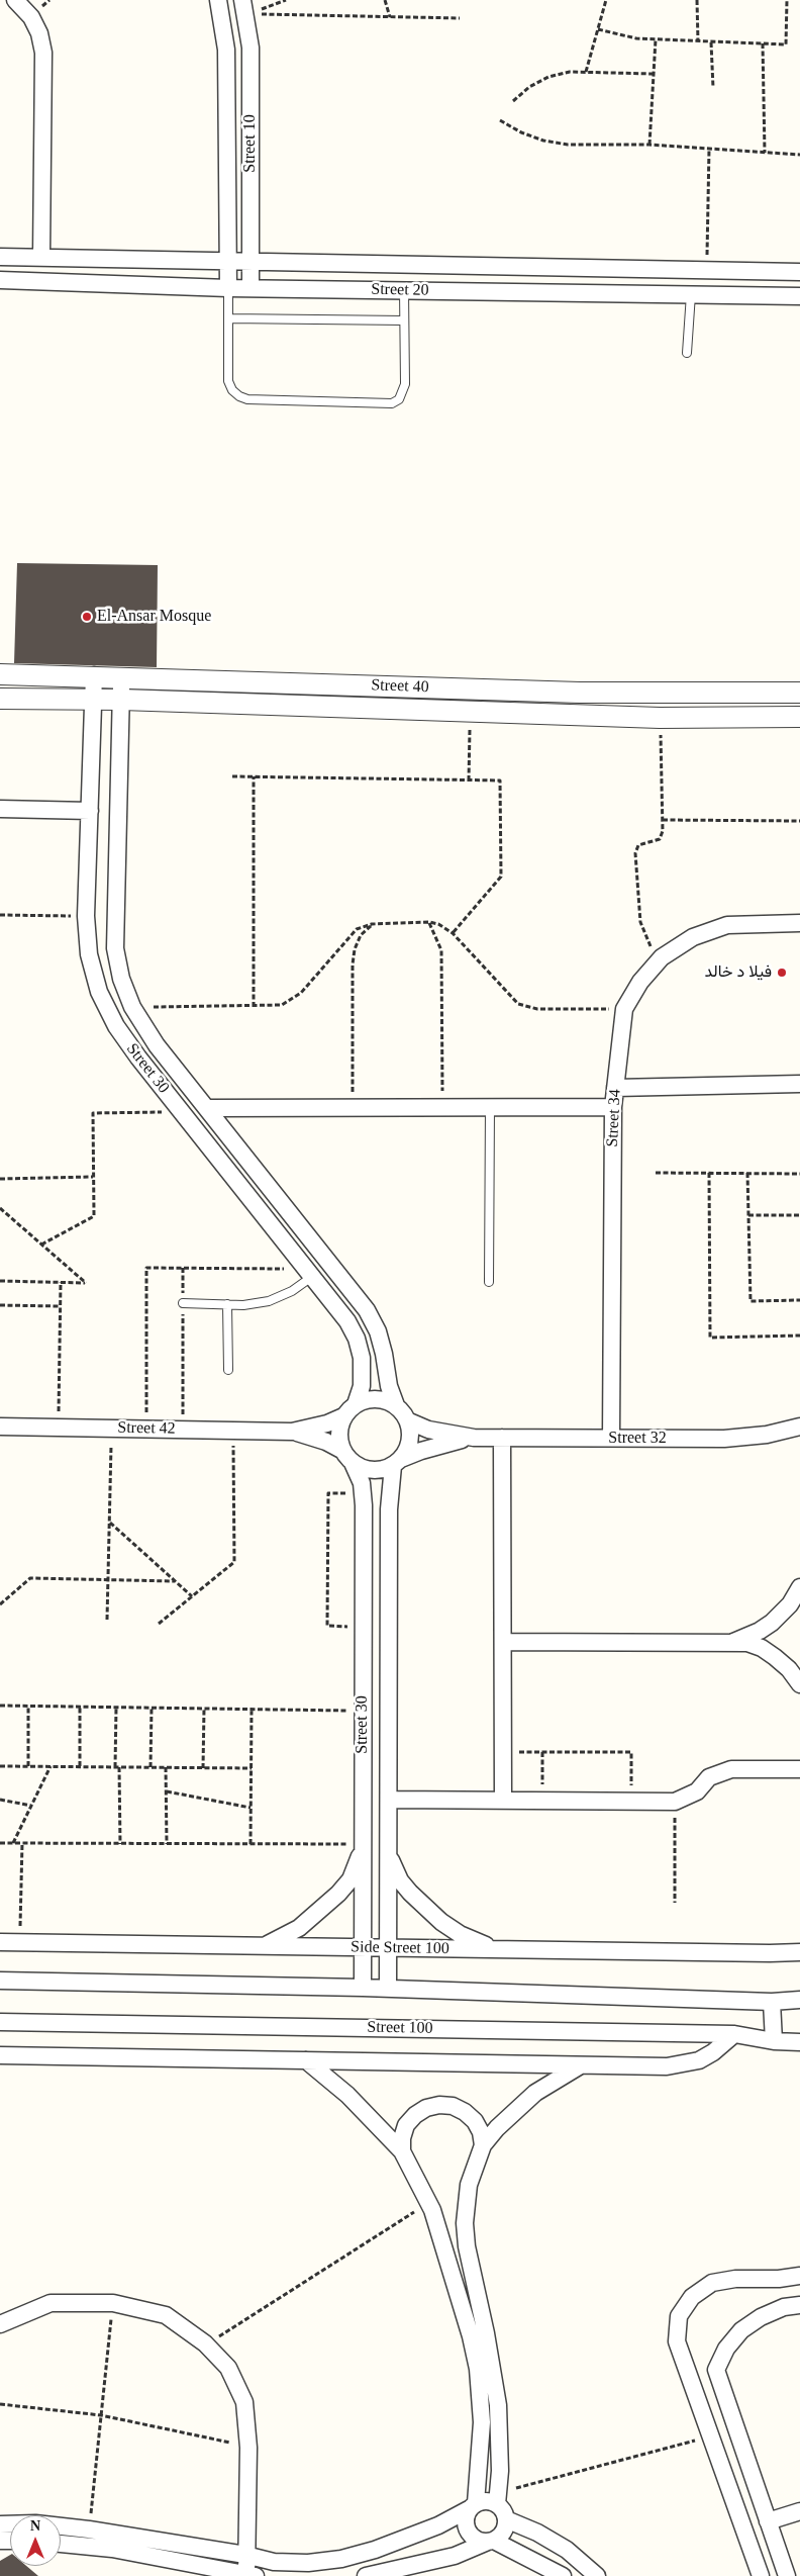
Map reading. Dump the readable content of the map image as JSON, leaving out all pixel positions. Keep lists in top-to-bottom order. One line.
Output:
{"streets":{"street":["Street 10","Street 20","Street 40","Street 30","Street 34","Street 42","Street 32","Side Street 100","Street 100"]},"crossings":[["Street 10","Street 20"],["Street 40","Street 30"],["Street 30","Street 42"],["Street 30","Street 32"],["Street 30","Side Street 100"],["Street 34","Street 32"],["Street 42","Street 32"]],"places":["El-Ansar Mosque","فيلا د خالد"],"north":"top"}
